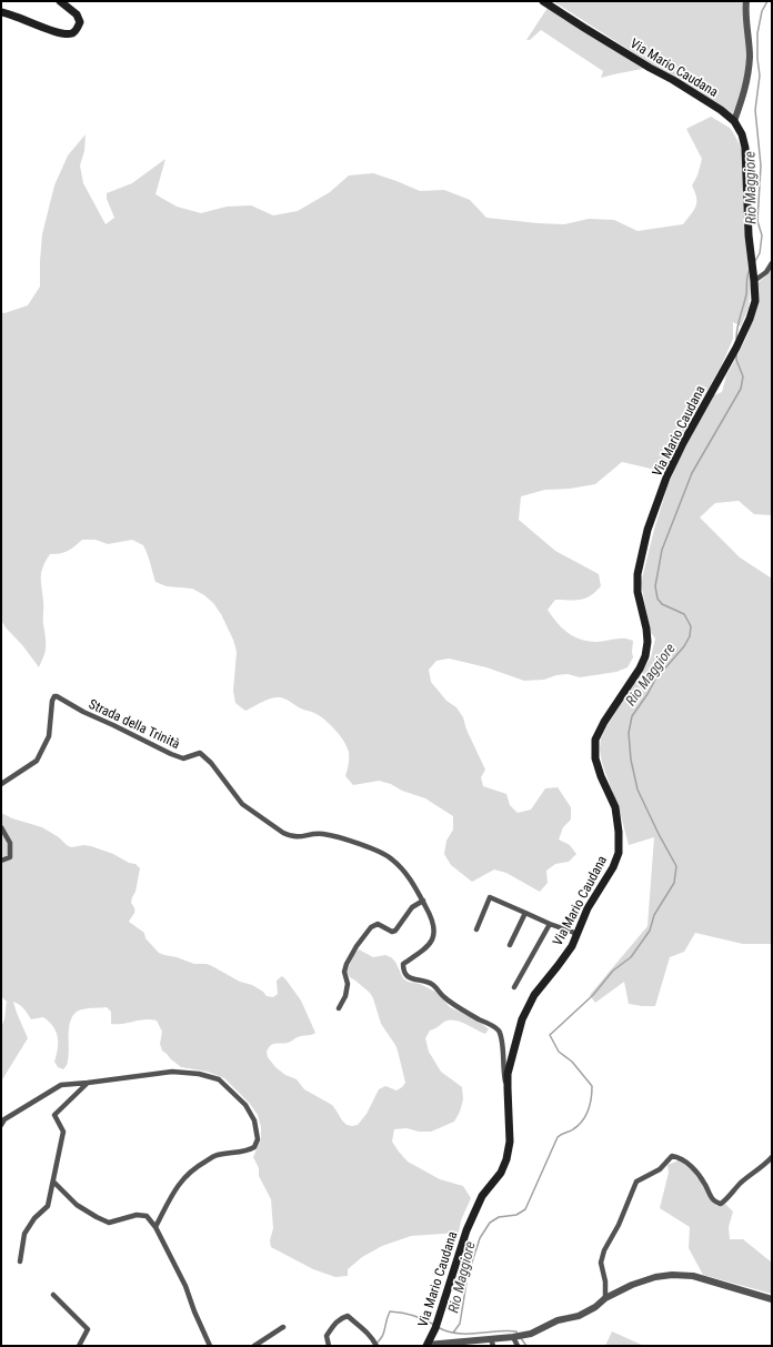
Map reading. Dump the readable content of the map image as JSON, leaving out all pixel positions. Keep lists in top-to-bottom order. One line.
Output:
{"streets":{"main road":["Via Mario Caudana"],"street":["Strada della Trinità"]},"crossings":[["Via Mario Caudana","Strada della Trinità"]],"water":["Rio Maggiore"]}
